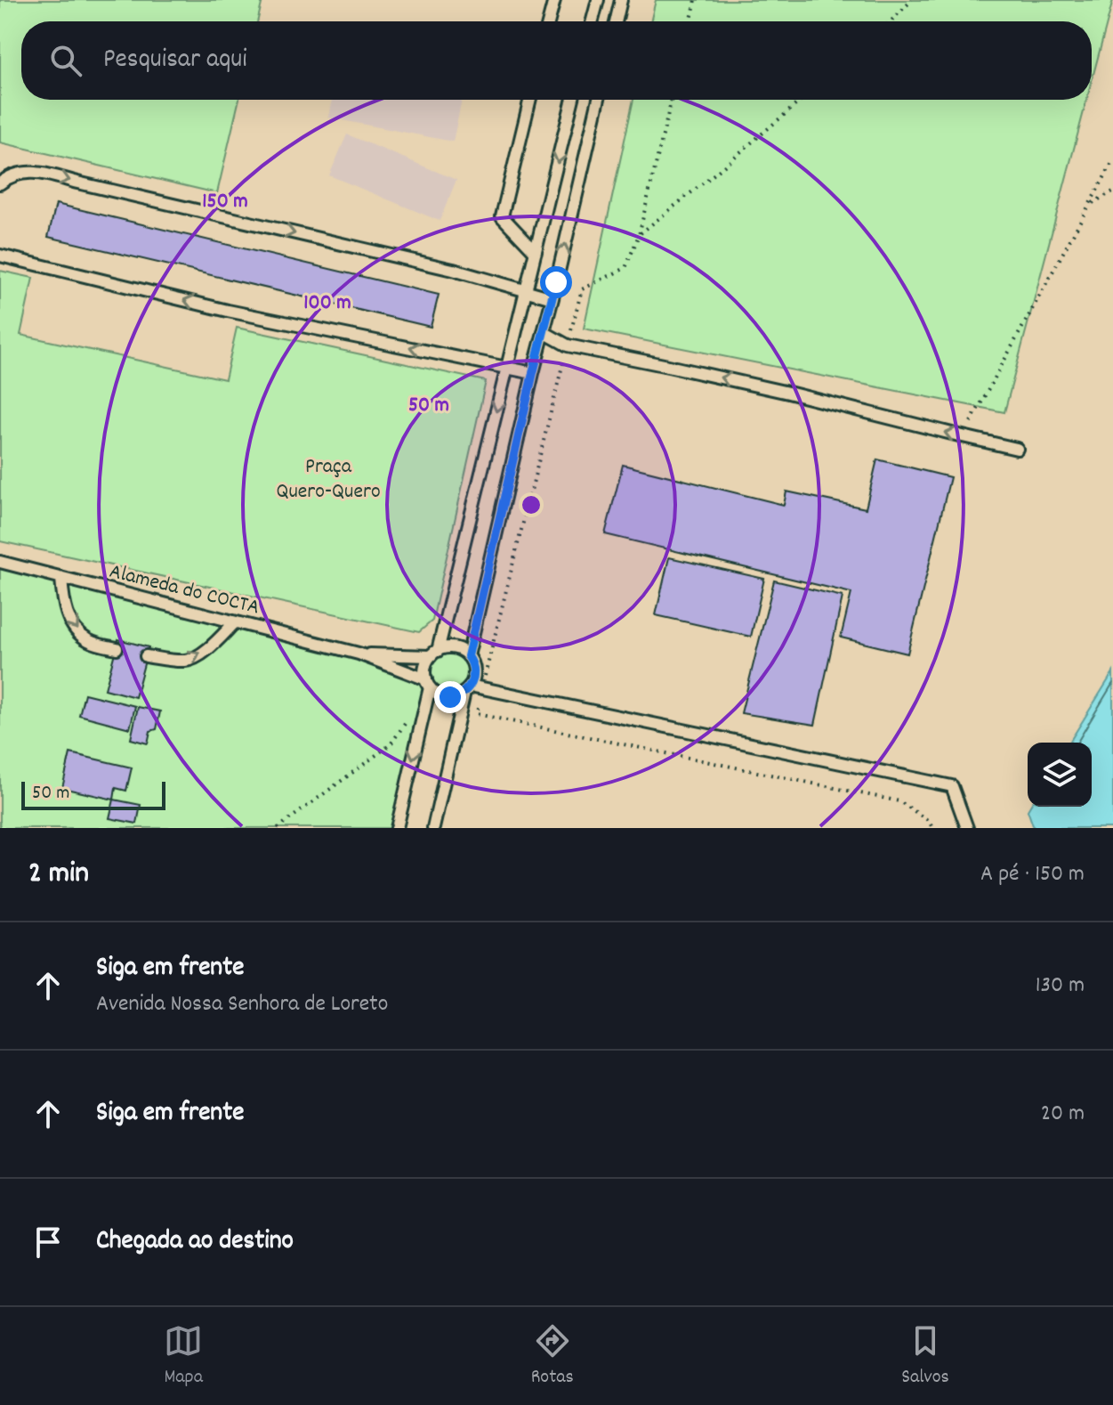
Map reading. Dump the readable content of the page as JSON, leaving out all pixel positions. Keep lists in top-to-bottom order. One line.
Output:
{"streets":{"lane":["Alameda do COCTA"]},"parks":["Praça Quero-Quero"],"scale_bar":"50 m","page":{"search":"Pesquisar aqui","scale":"50 m","heading":["2 min","A pé · 150 m"],"list":[["Siga em frente","Avenida Nossa Senhora de Loreto","130 m"],["Siga em frente","20 m"],"Chegada ao destino"],"nav":["Mapa","Rotas","Salvos"]},"rings":["150 m","100 m","50 m"]}
